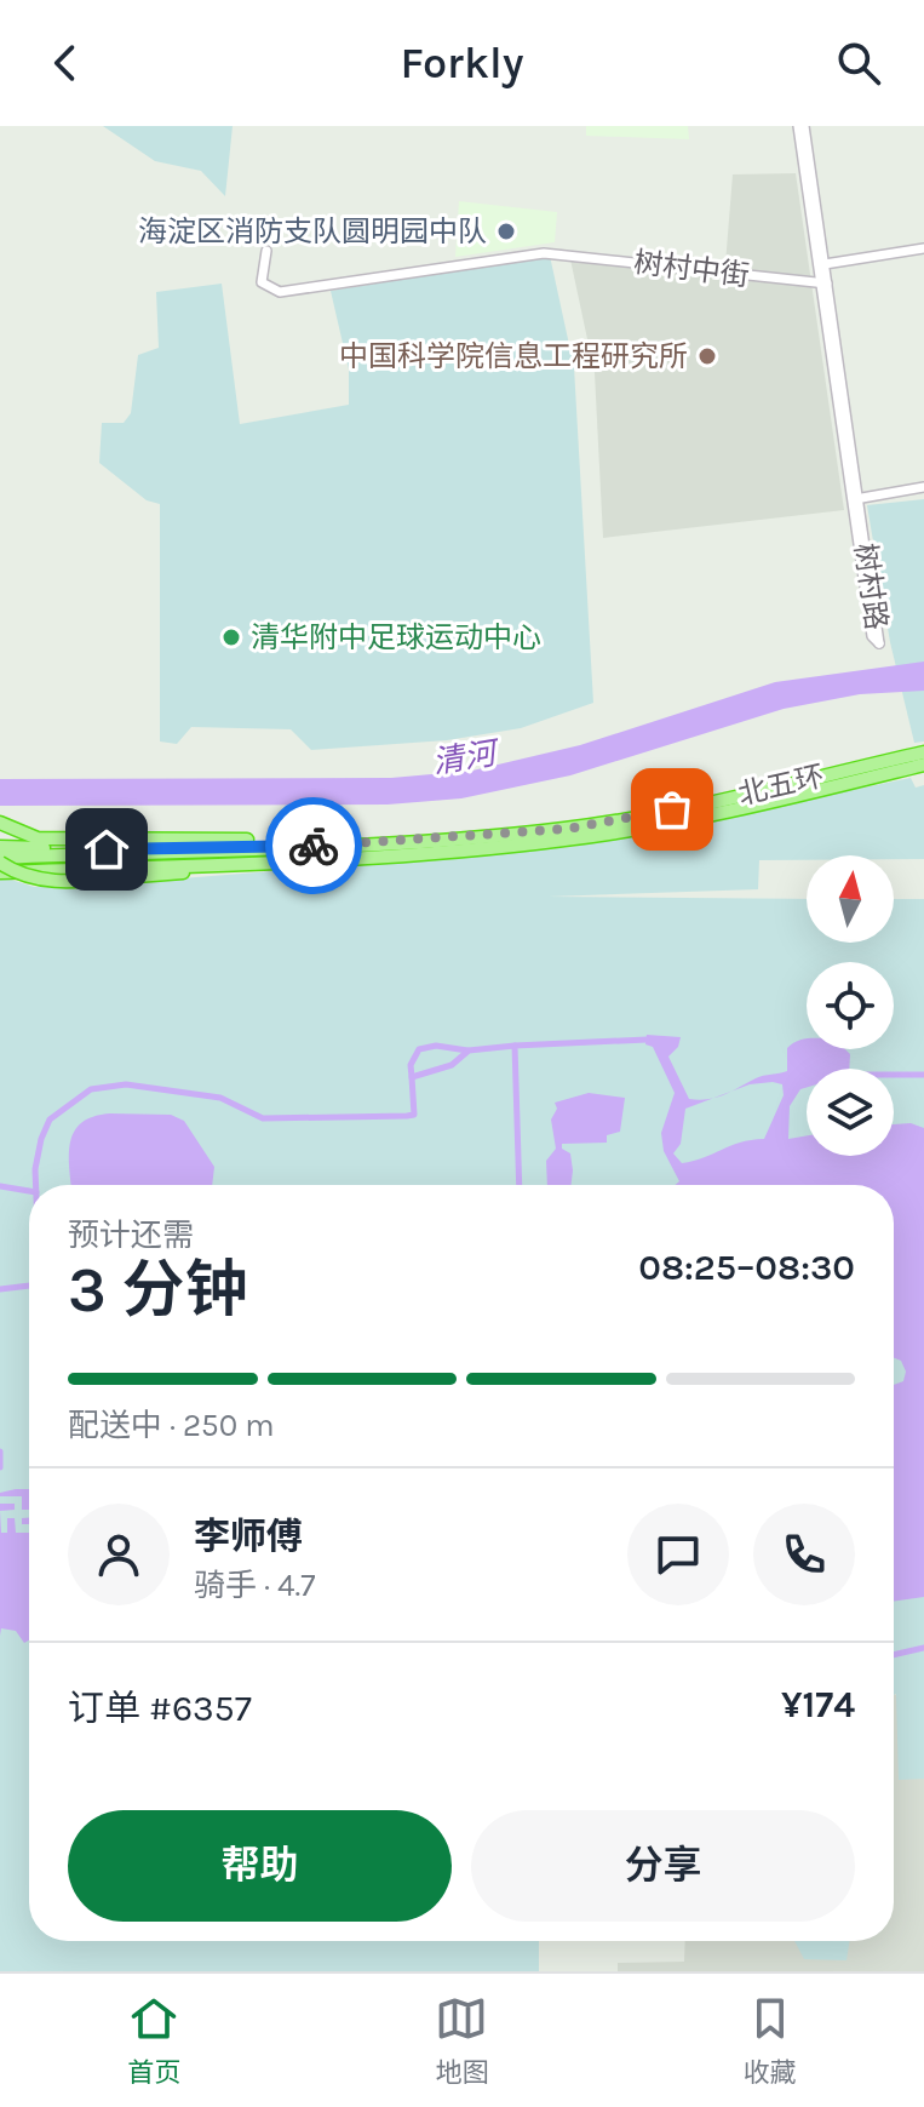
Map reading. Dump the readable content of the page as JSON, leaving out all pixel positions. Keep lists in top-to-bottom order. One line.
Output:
{"streets":{"highway":["北五环"],"main road":["树村中街","树村路"]},"crossings":[["树村中街","树村路"]],"water":["清河"],"places":["海淀区消防支队圆明园中队","中国科学院信息工程研究所","清华附中足球运动中心"],"north":"top","page":{"header":"Forkly","heading":["3 分钟","预计还需","08:25–08:30"],"panel":["李师傅","骑手 · 4.7","订单 #6357","¥174"],"bar":"配送中 · 250 m","buttons":["帮助","分享"],"tabs":["首页","地图","收藏"]}}
